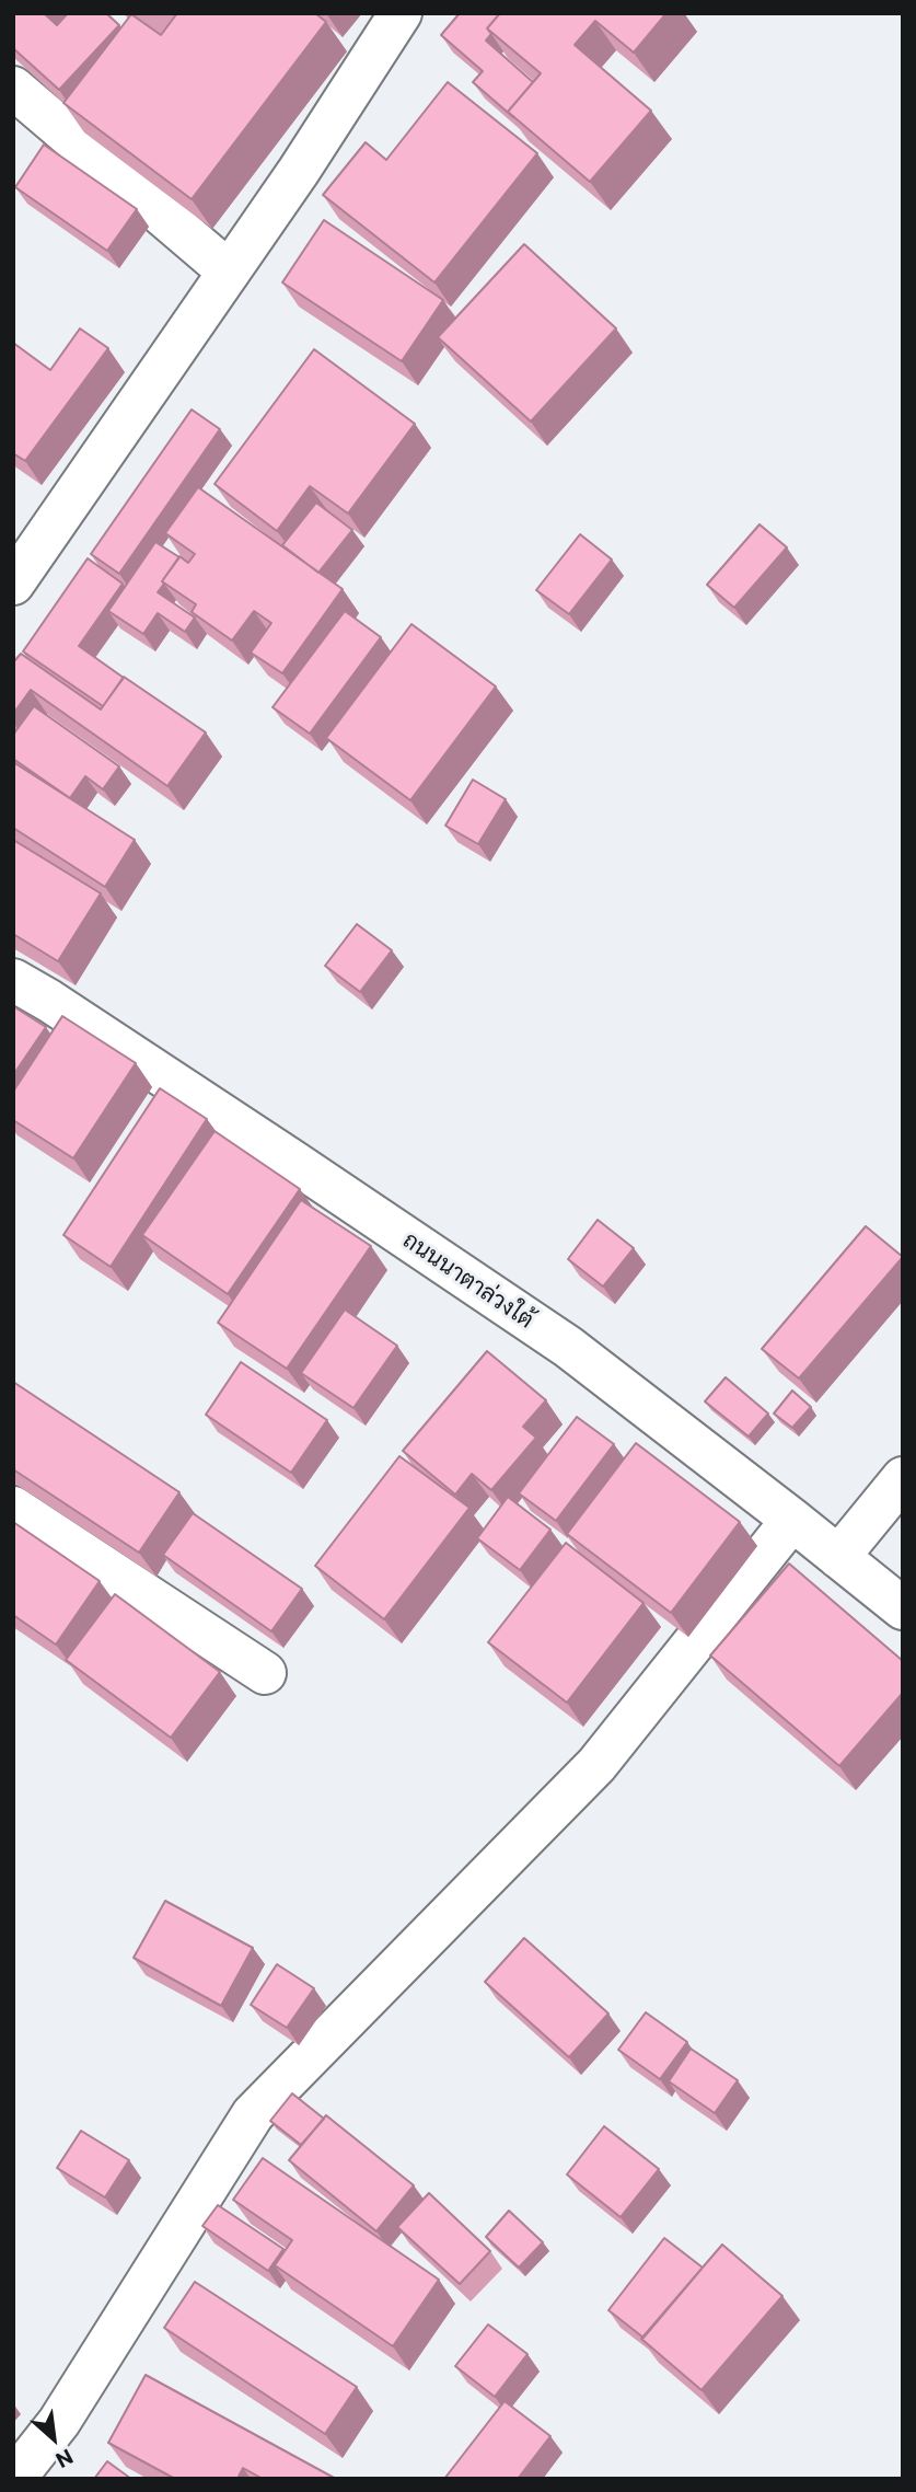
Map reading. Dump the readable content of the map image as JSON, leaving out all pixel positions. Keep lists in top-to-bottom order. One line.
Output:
{"streets":{"street":["ถนนนาตาล่วงใต้"]},"north":"bottom right"}
